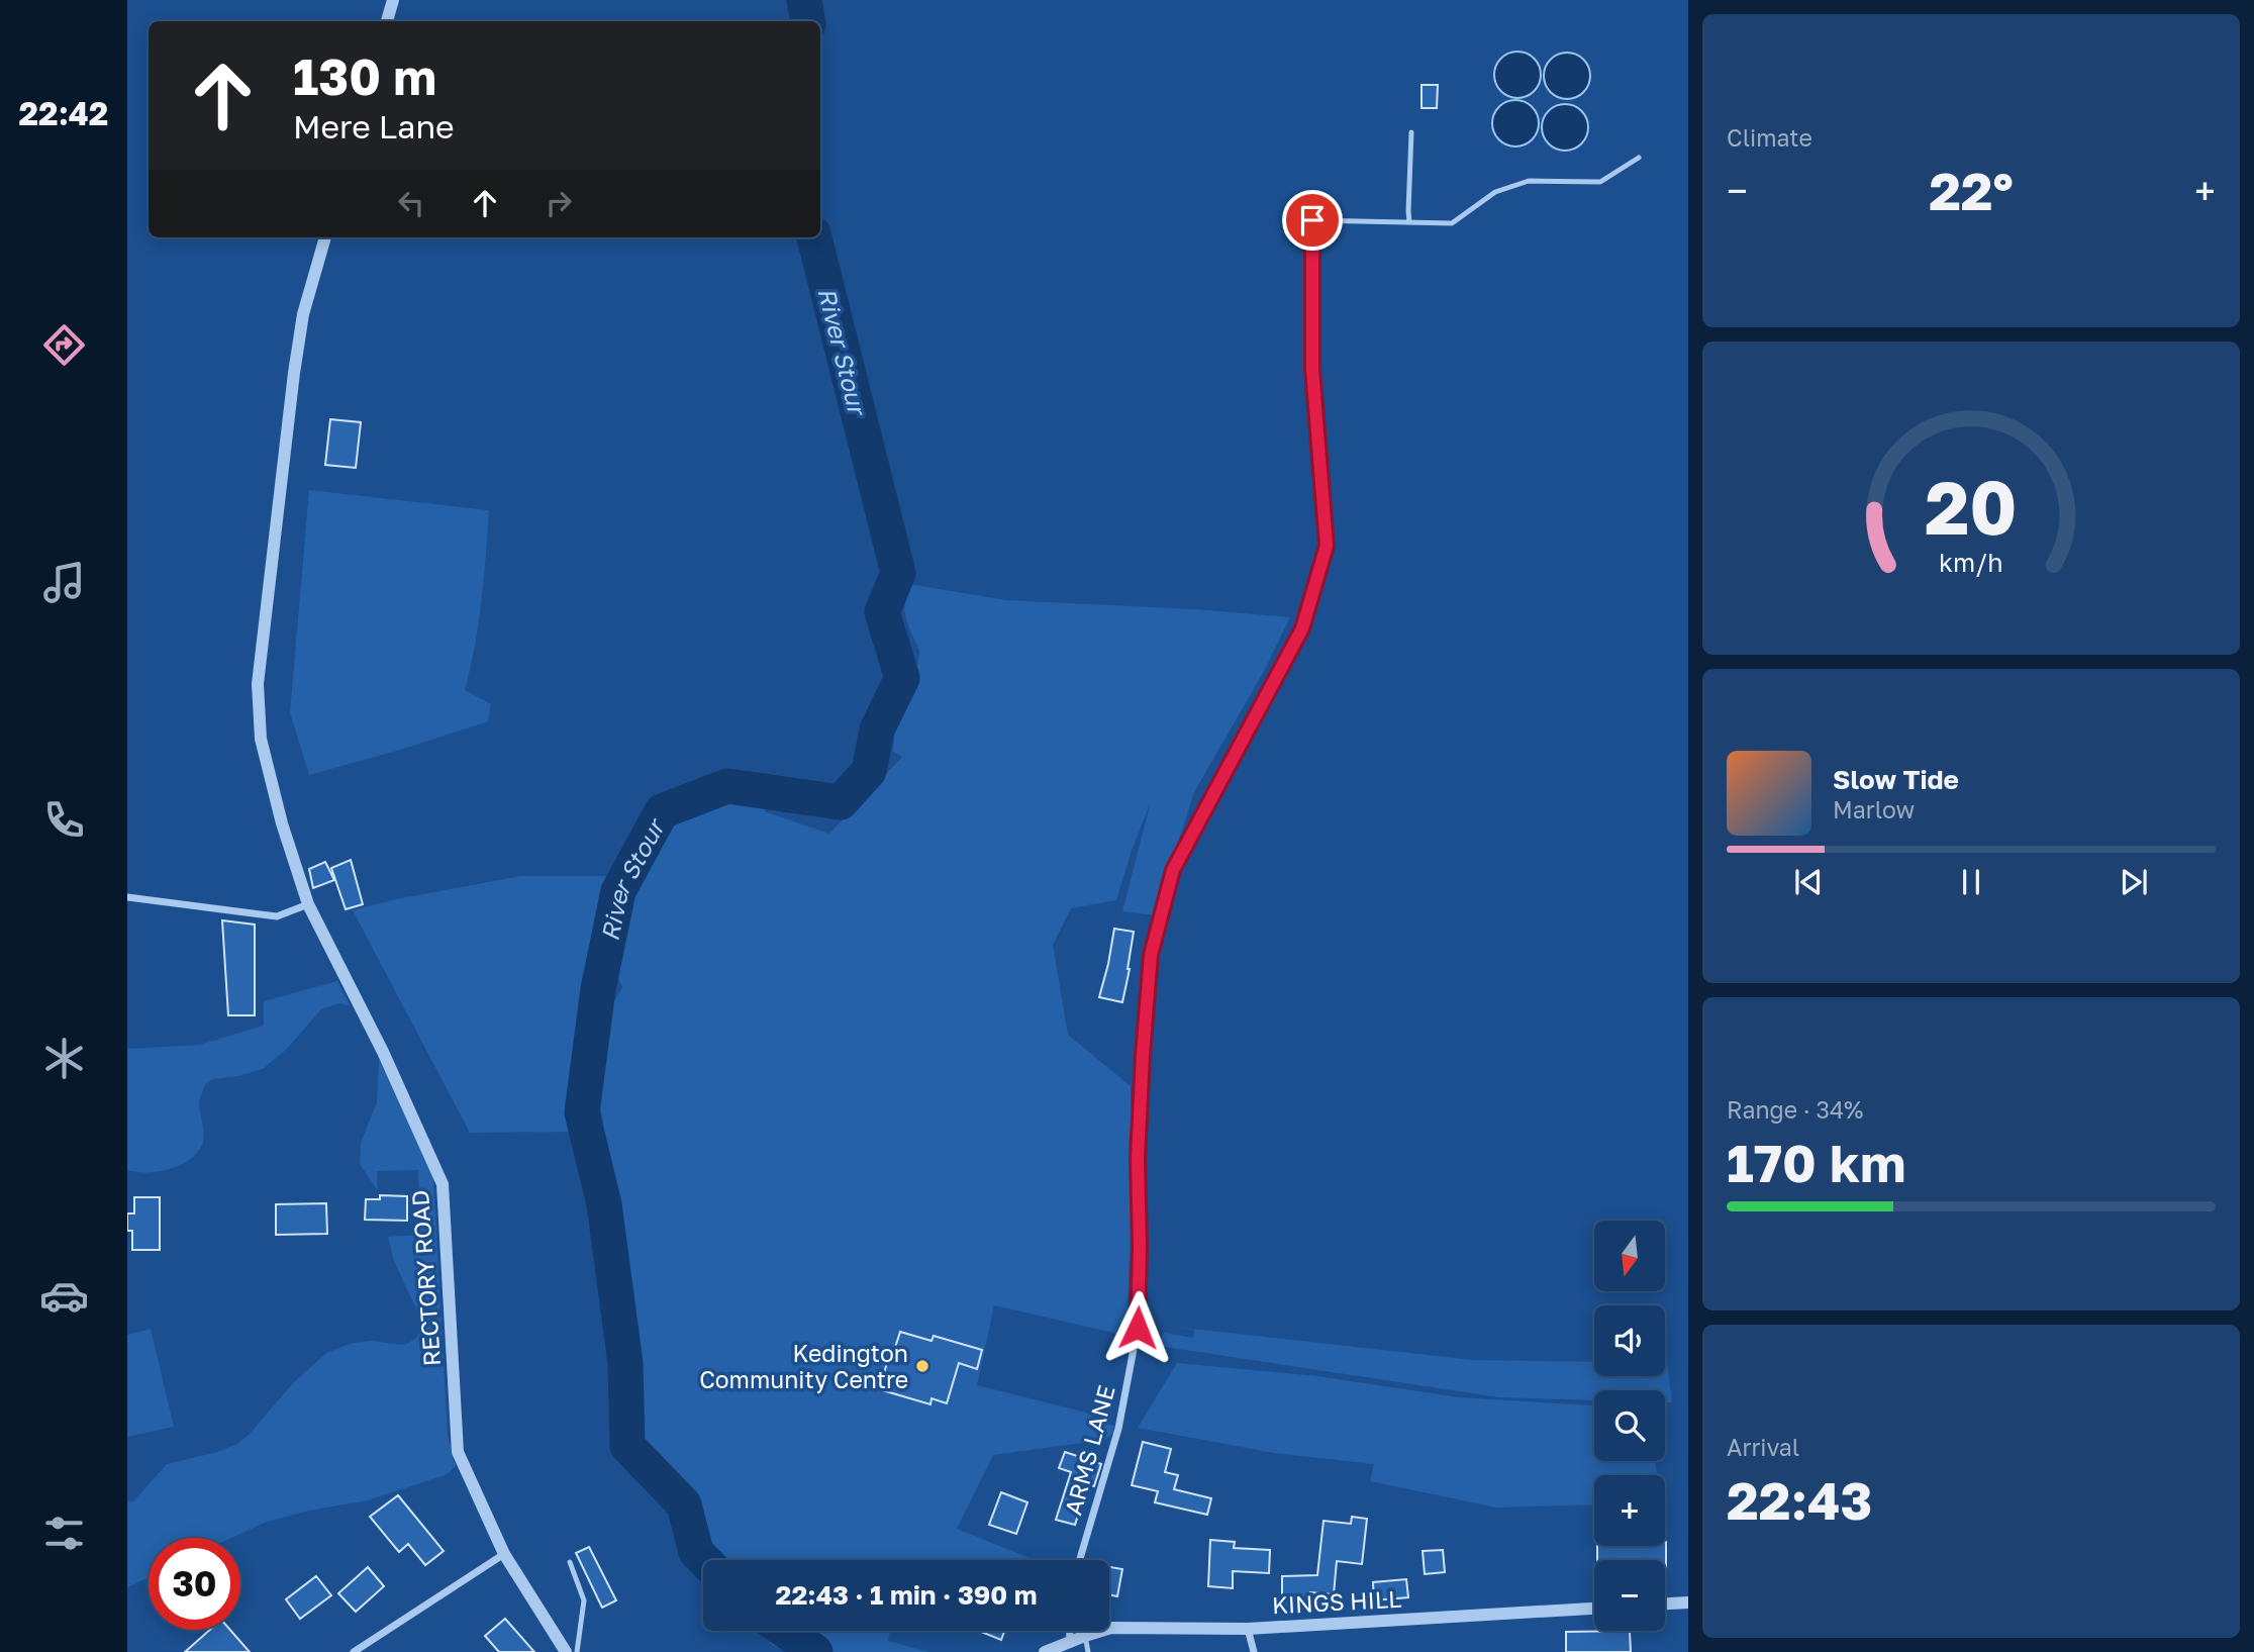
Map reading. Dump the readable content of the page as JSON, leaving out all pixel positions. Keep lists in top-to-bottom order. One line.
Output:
{"streets":{"street":["RECTORY ROAD","ARMS LANE","KINGS HILL"]},"water":["River Stour"],"places":["Kedington Community Centre"],"north":"bottom","page":{"tabs":"22:42","tile":["Climate",["Range · 34%","170 km"],["Arrival","22:43"]],"turn":["130 m","Mere Lane"],"heat":["−","22°","+"],"song":["Slow Tide","Marlow"],"map_buttons":["+","−"],"limit":"30","trip":"22:43 · 1 min · 390 m","gauge":["20","km/h"]}}
